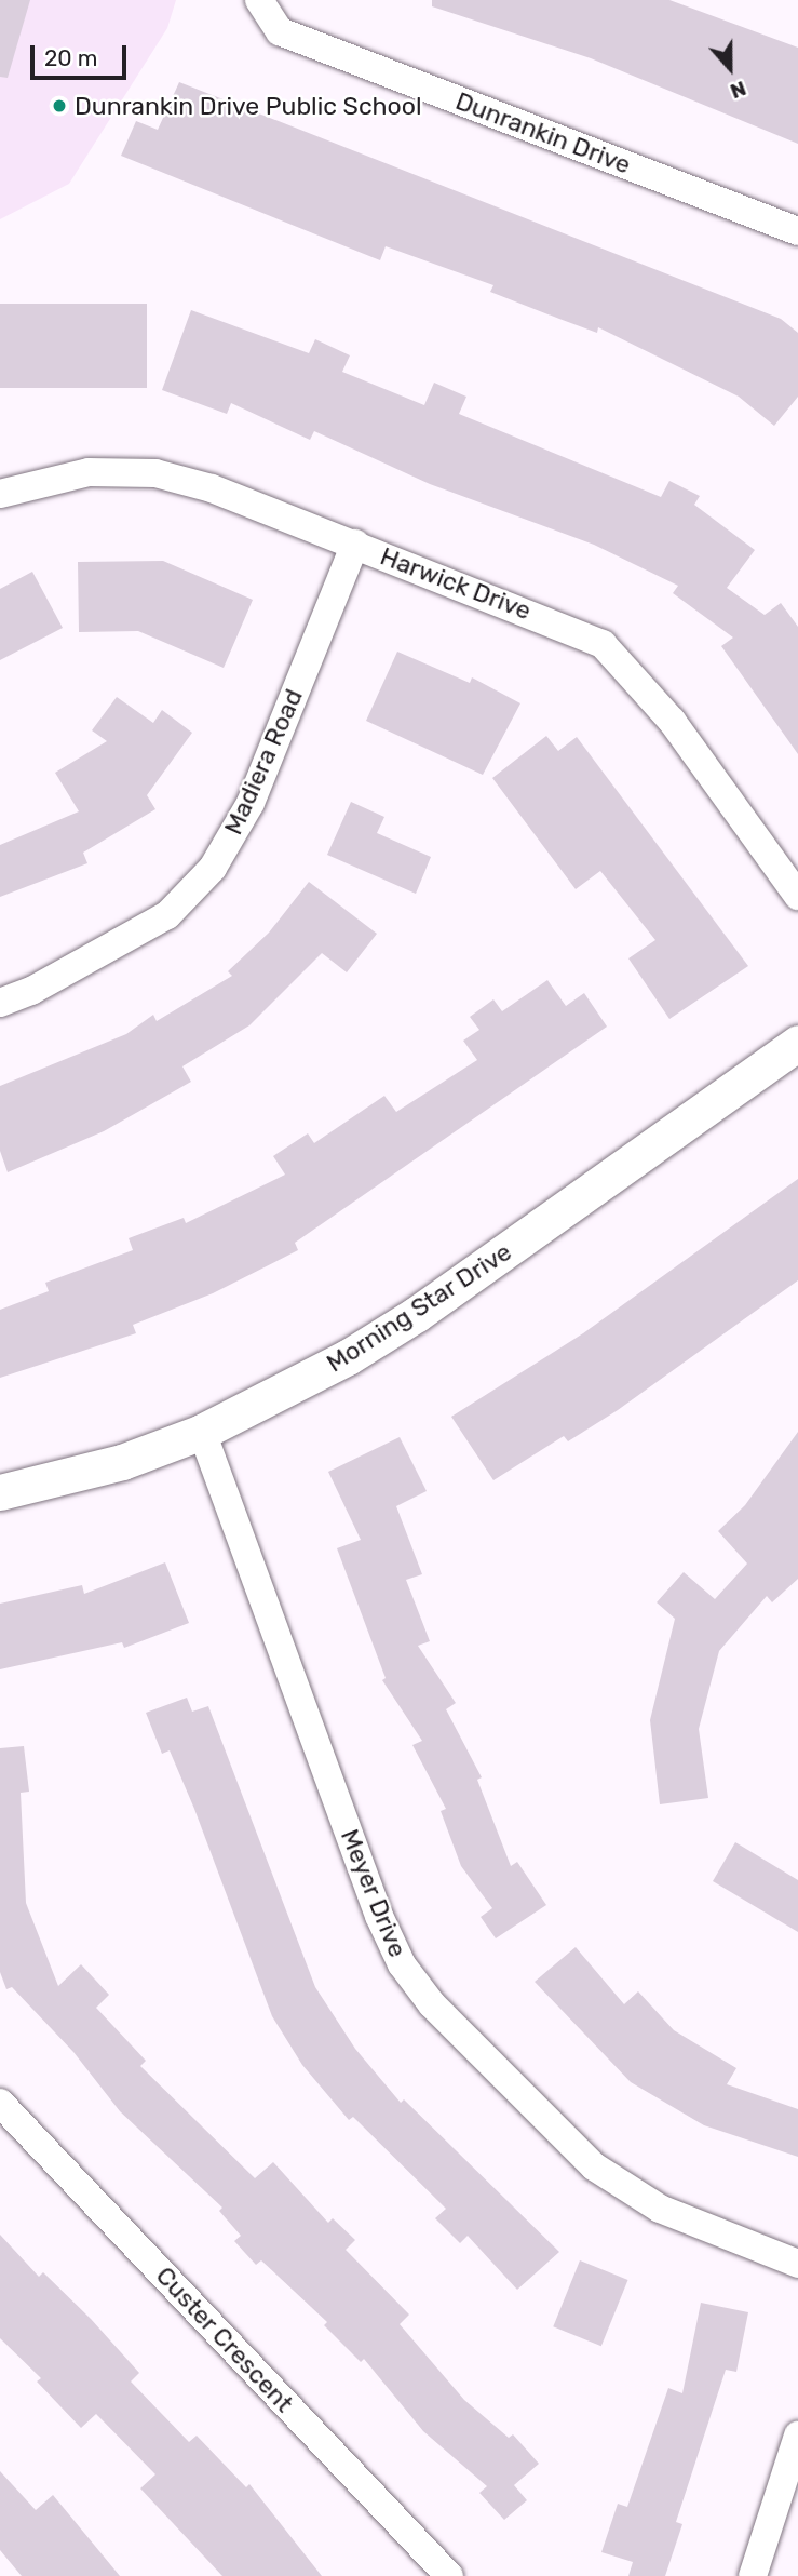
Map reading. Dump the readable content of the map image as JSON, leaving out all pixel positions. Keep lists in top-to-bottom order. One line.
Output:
{"streets":{"street":["Dunrankin Drive","Harwick Drive","Madiera Road","Morning Star Drive","Meyer Drive","Custer Crescent"]},"crossings":[["Harwick Drive","Madiera Road"],["Morning Star Drive","Meyer Drive"]],"places":["Dunrankin Drive Public School"],"scale_bar":"20 m","north":"bottom"}
